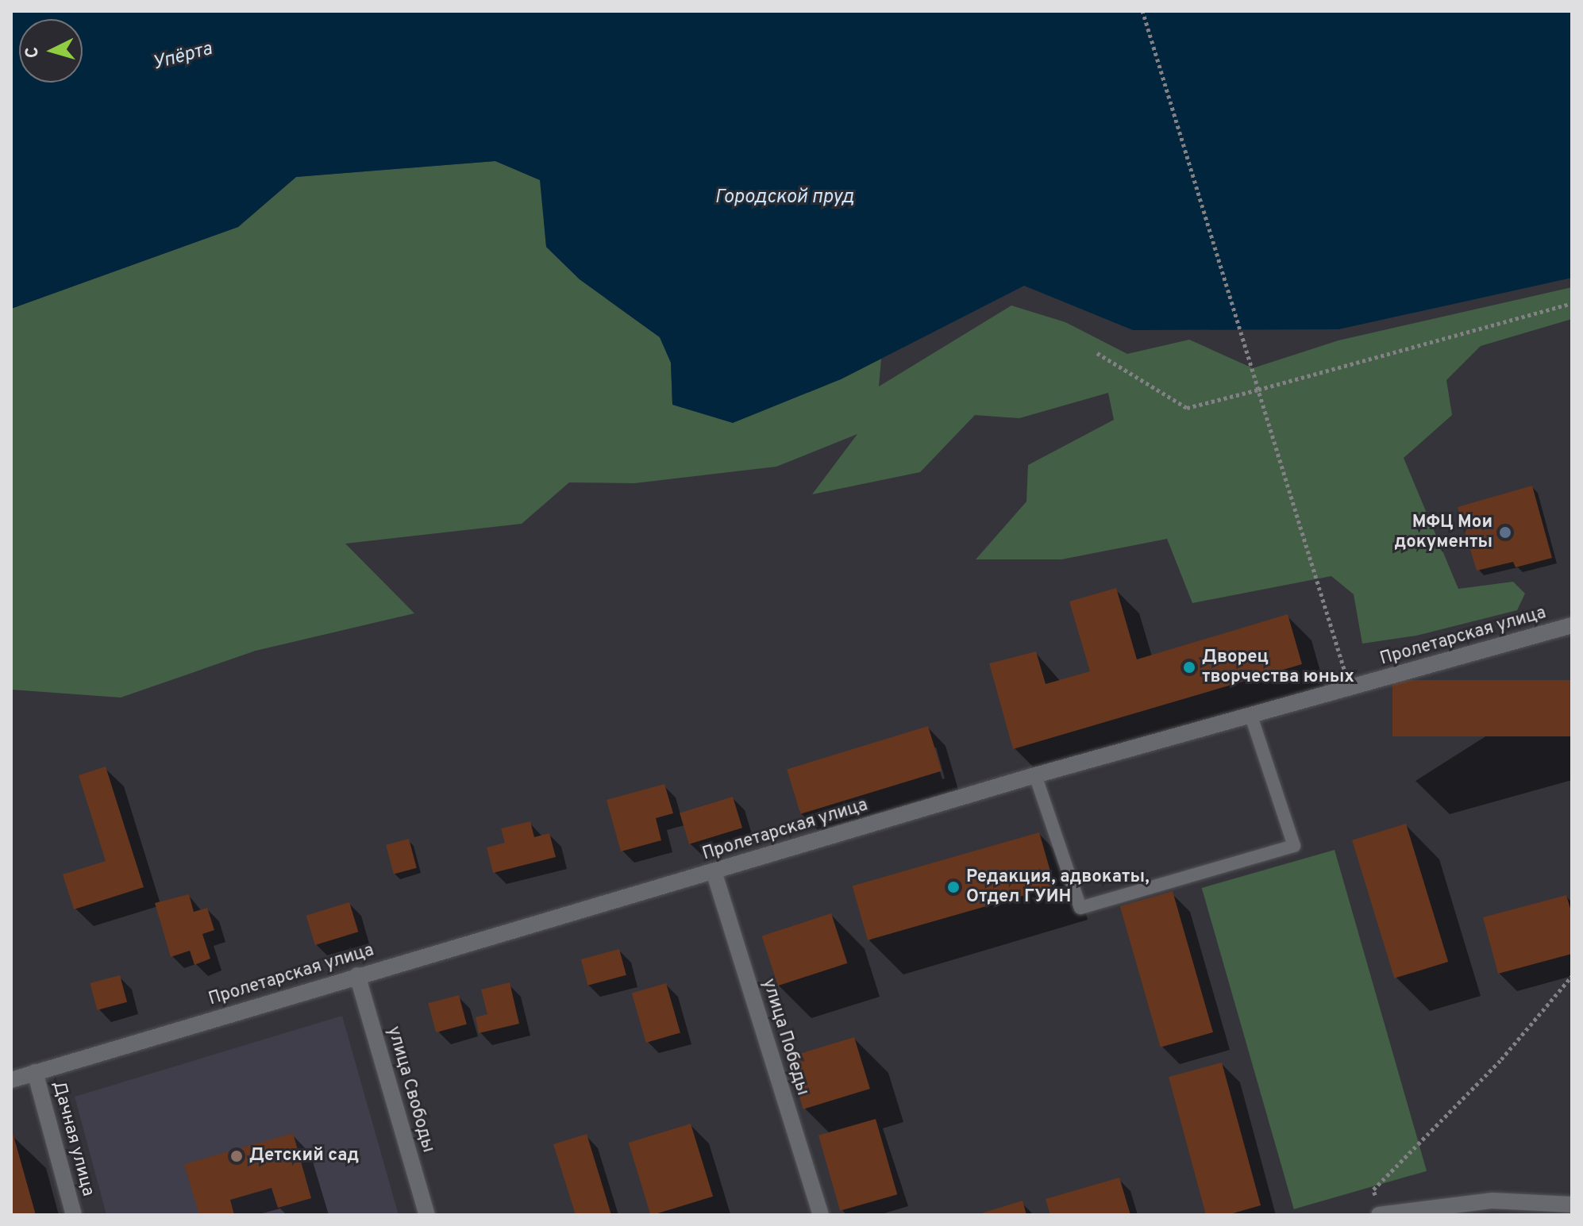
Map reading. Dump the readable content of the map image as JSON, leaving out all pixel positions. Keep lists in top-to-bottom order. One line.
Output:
{"streets":{"street":["Пролетарская улица","улица Победы","улица Свободы","Дачная улица"]},"crossings":[["Пролетарская улица","улица Победы"],["Пролетарская улица","улица Свободы"],["Пролетарская улица","Дачная улица"]],"water":["Упёрта","Городской пруд"],"places":["МФЦ Мои документы","Дворец творчества юных","Редакция, адвокаты, Отдел ГУИН","Детский сад"],"north":"left"}
